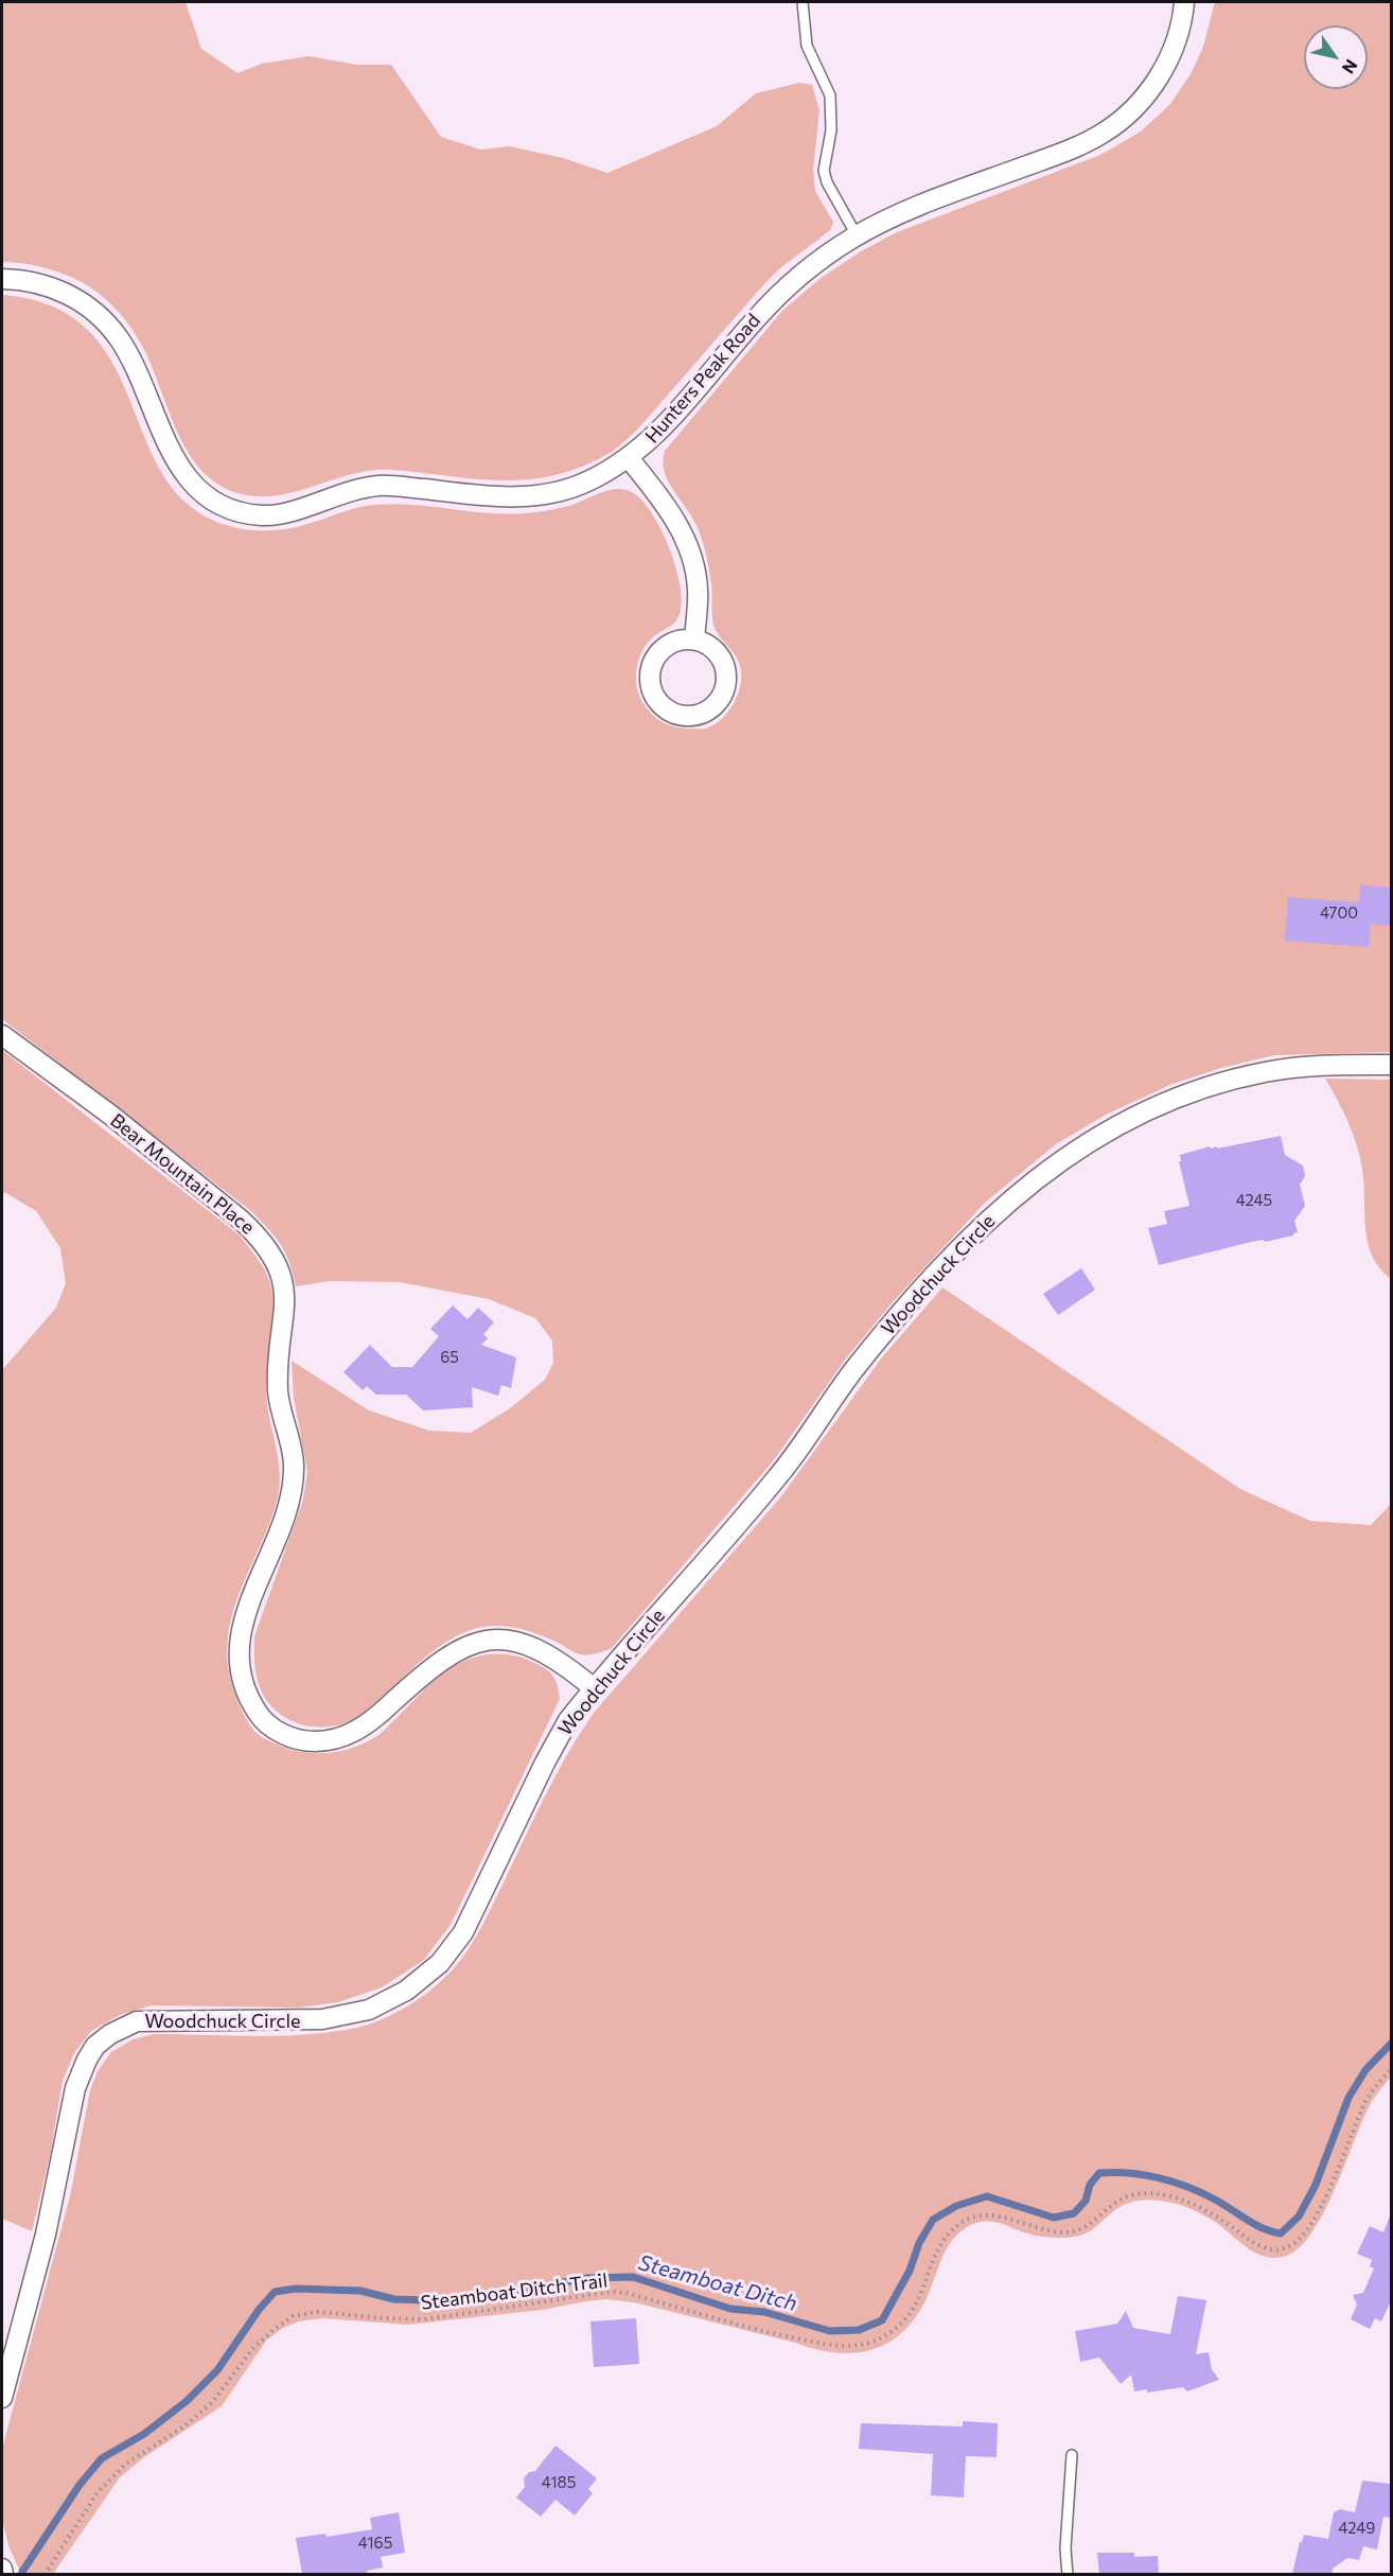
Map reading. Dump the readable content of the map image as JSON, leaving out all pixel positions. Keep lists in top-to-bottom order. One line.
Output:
{"streets":{"street":["Hunters Peak Road","Bear Mountain Place","Woodchuck Circle"],"path":["Steamboat Ditch Trail"]},"crossings":[["Bear Mountain Place","Woodchuck Circle"]],"water":["Steamboat Ditch"],"house_numbers":["4700","4245","65","4185","4249","4165"],"north":"bottom right"}
